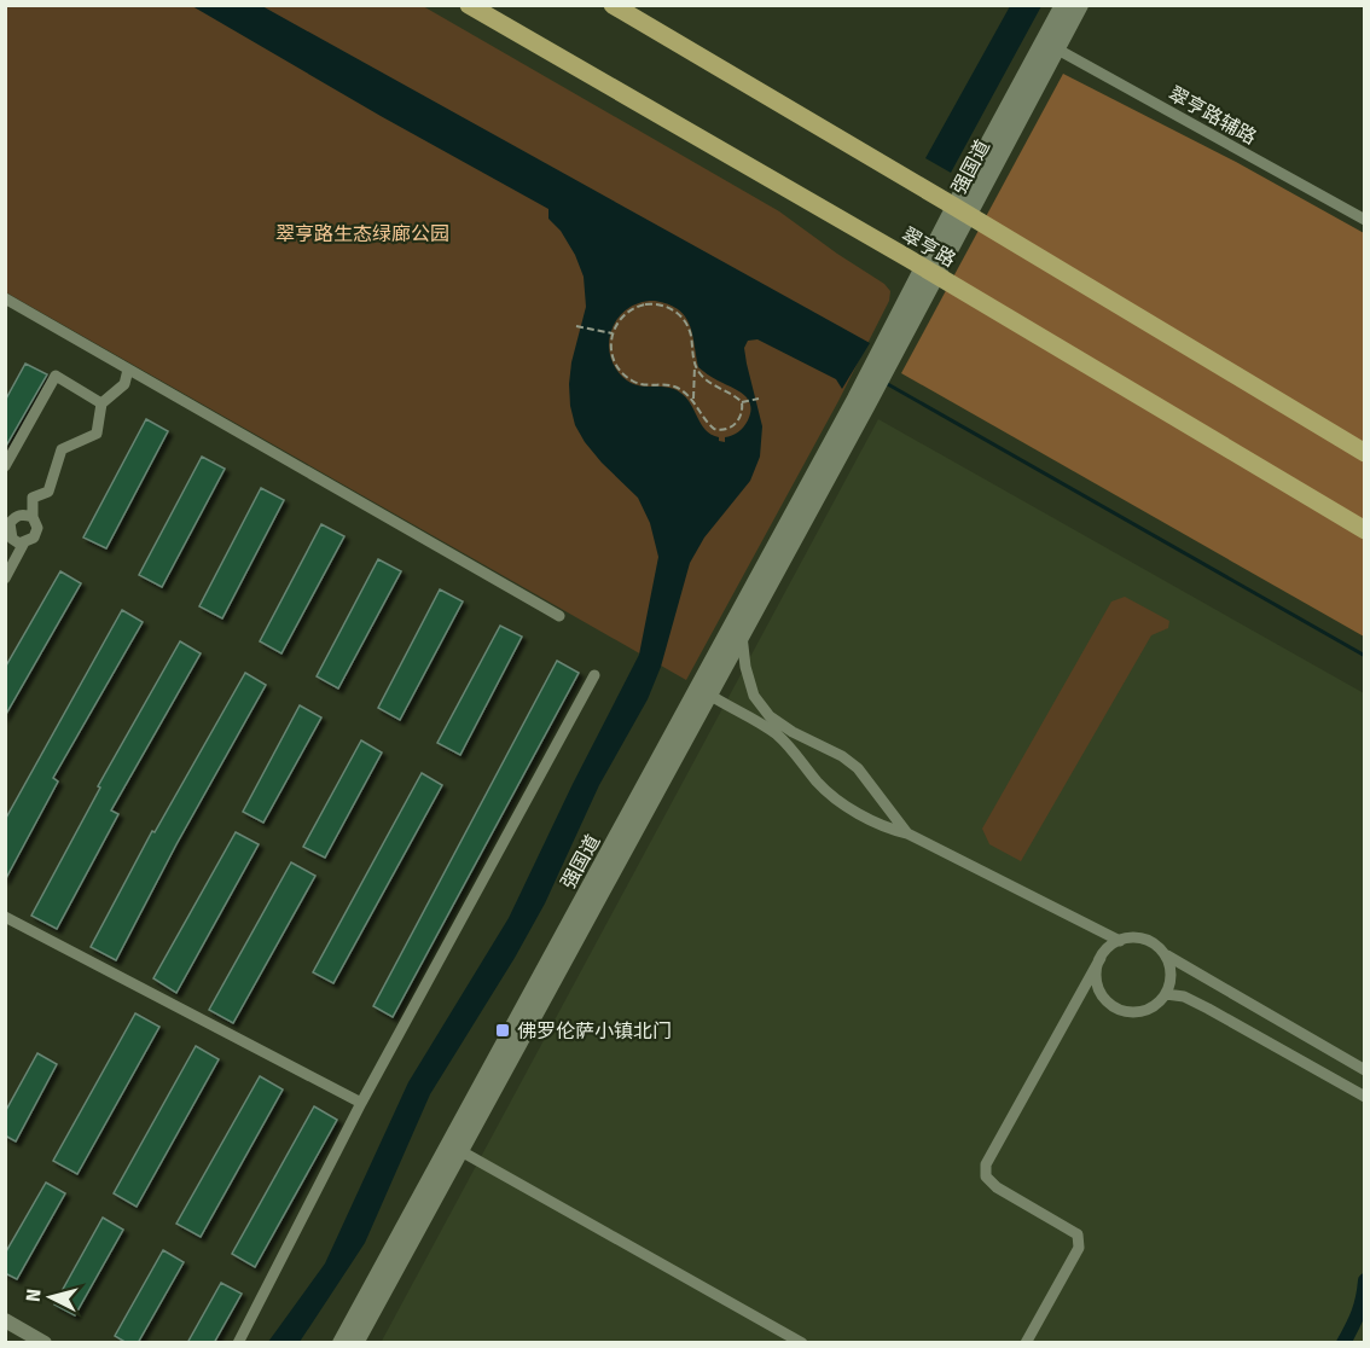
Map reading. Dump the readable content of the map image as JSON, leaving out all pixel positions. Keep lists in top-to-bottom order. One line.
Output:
{"streets":{"main road":["强国道","翠亨路"],"street":["翠亨路辅路"]},"crossings":[["翠亨路辅路","强国道"],["强国道","翠亨路"]],"parks":["翠亨路生态绿廊公园"],"places":{"transit":["佛罗伦萨小镇北门"]},"north":"left"}
